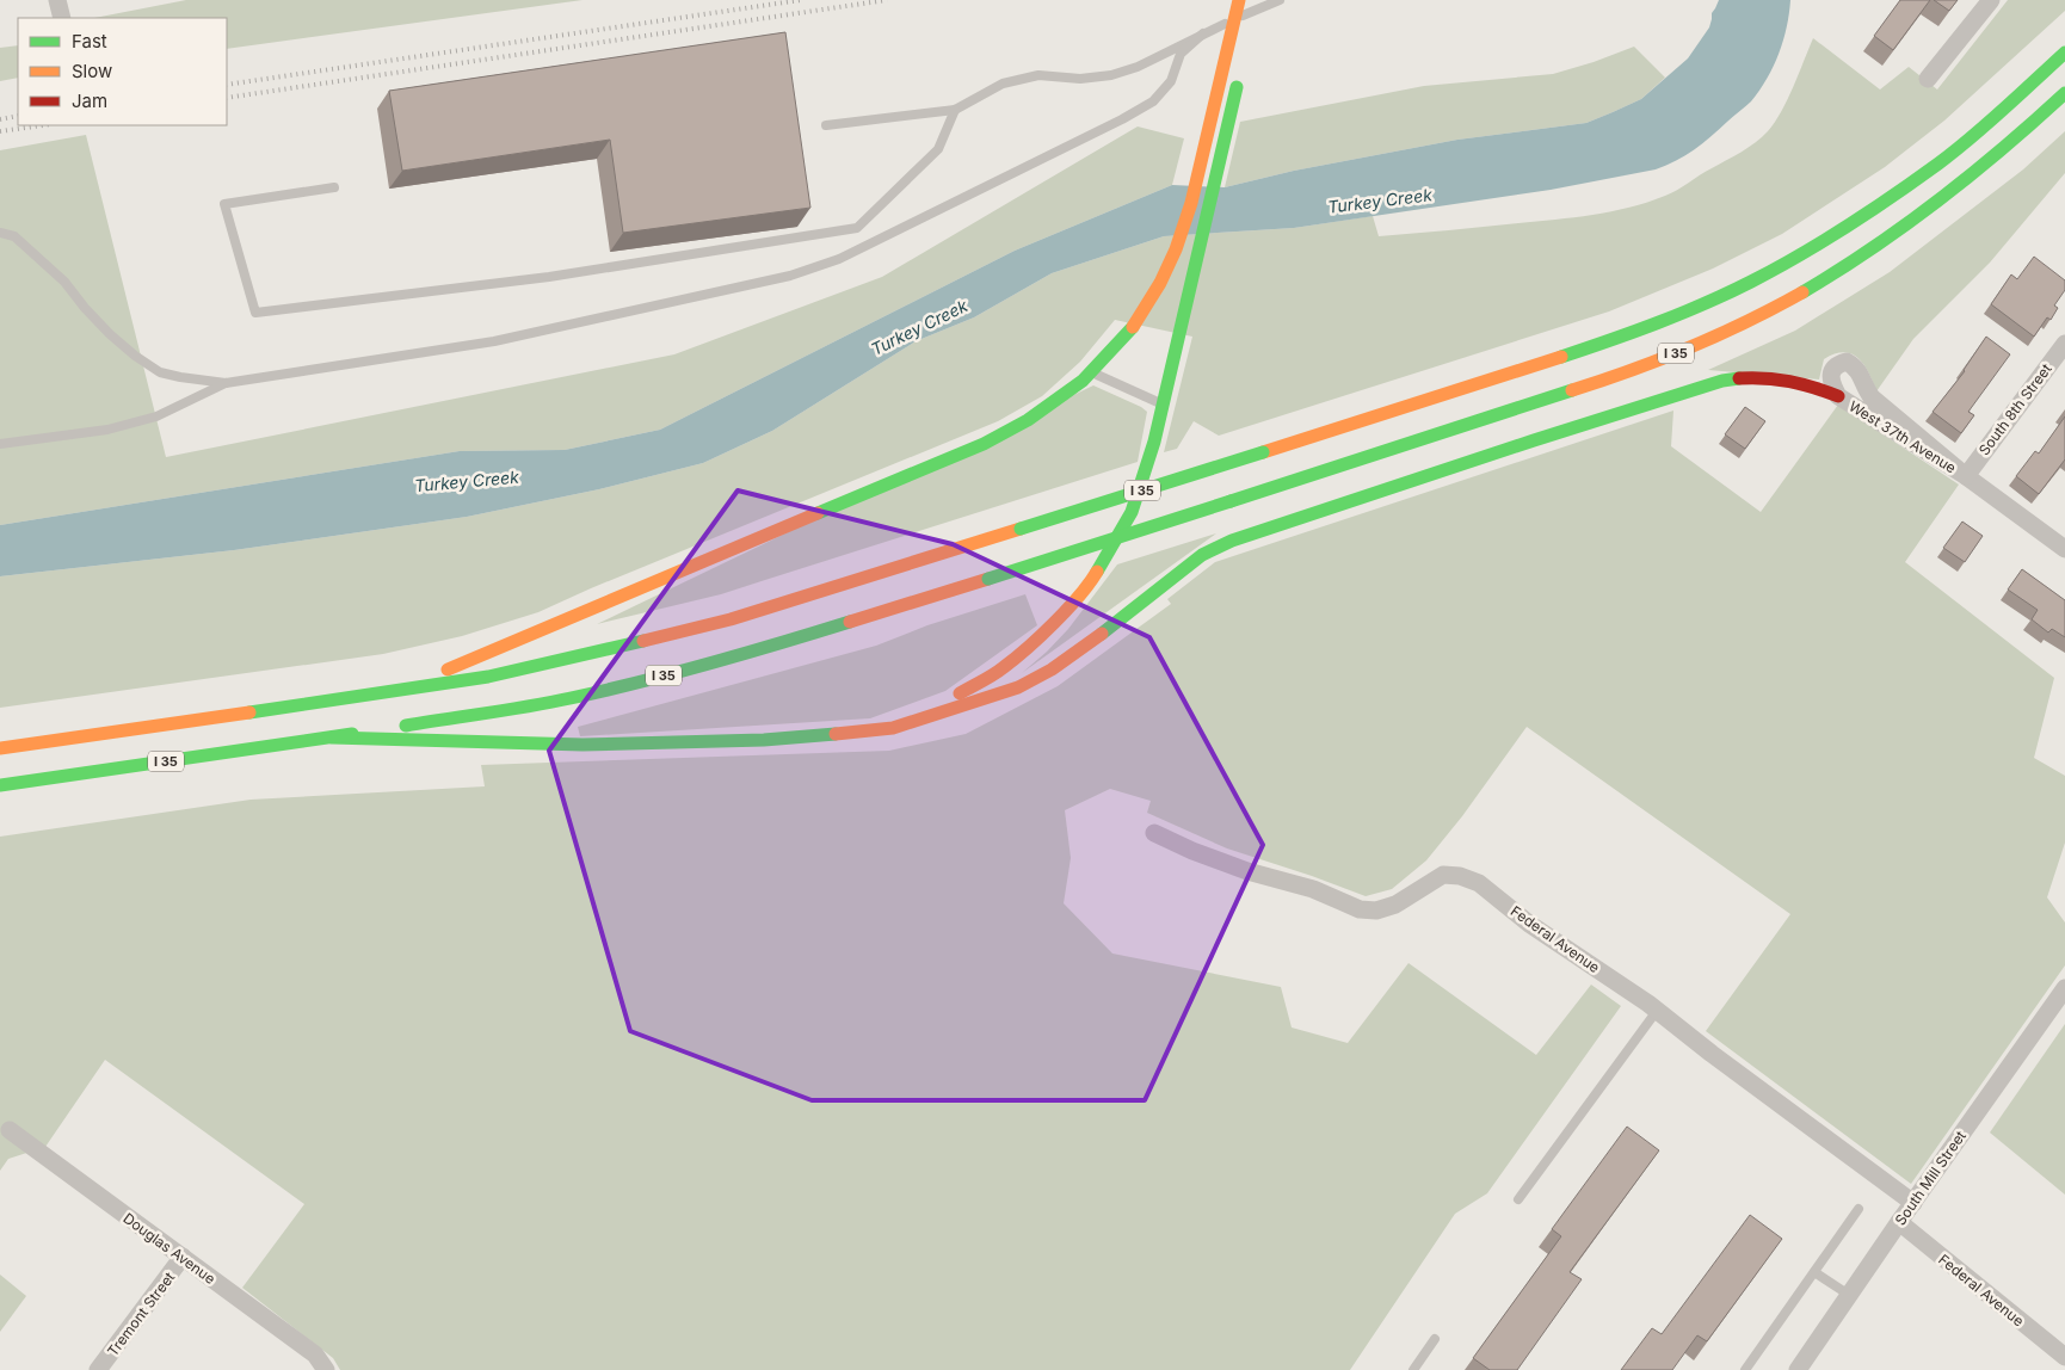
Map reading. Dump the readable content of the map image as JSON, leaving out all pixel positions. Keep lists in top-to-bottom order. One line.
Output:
{"streets":{"highway":["I 35"],"street":["South 8th Street","West 37th Avenue","Federal Avenue","South Mill Street","Douglas Avenue","Tremont Street"]},"crossings":[["South 8th Street","West 37th Avenue"],["Federal Avenue","South Mill Street"],["Douglas Avenue","Tremont Street"]],"water":["Turkey Creek"],"legend":["Fast","Slow","Jam"]}
